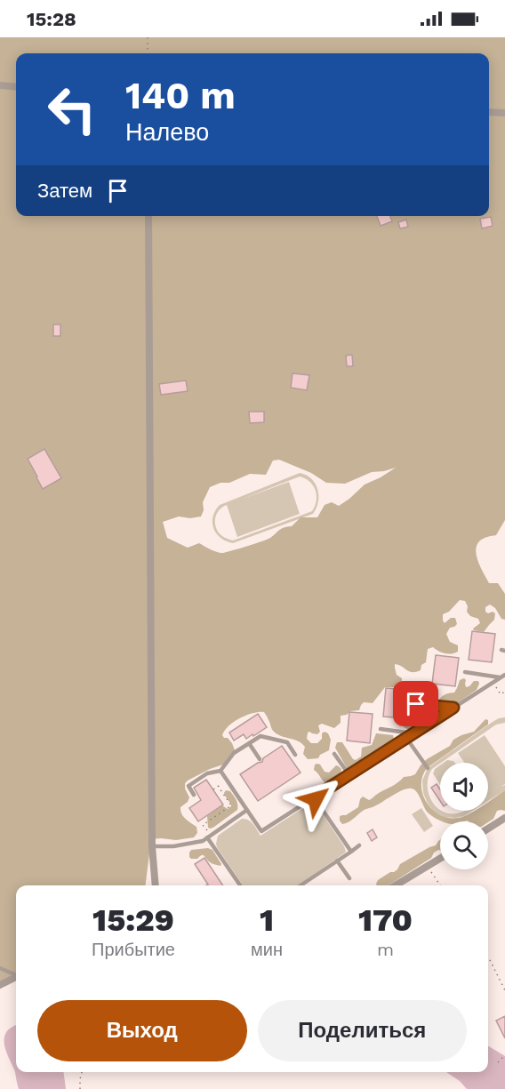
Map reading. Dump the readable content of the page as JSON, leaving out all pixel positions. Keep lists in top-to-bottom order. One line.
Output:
{"page":{"status":"15:28","turn":["140 m","Налево"],"then":"Затем","eta":["15:29","Прибытие","1","мин","170","m"],"buttons":["Выход","Поделиться"]}}
